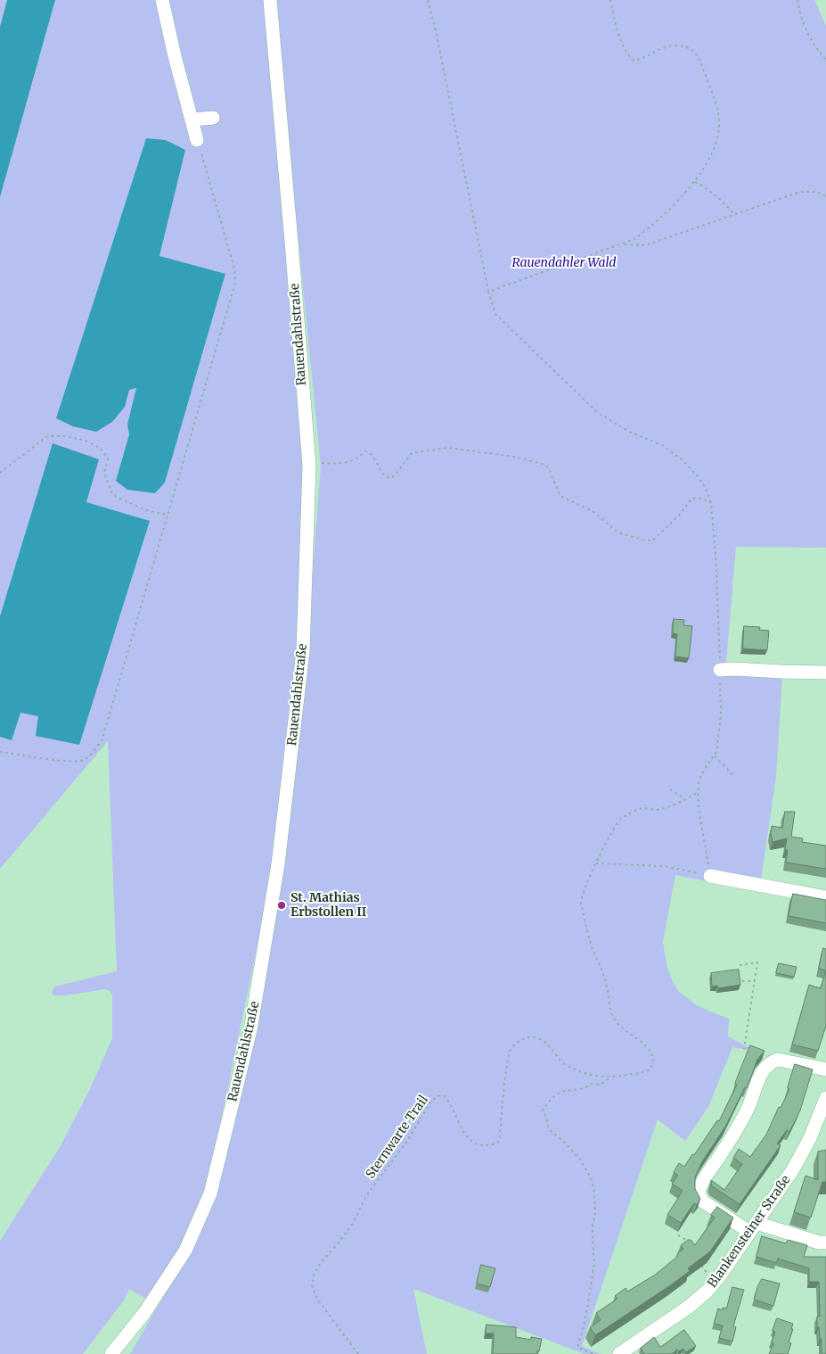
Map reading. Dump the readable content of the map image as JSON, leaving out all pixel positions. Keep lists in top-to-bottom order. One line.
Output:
{"streets":{"street":["Rauendahlstraße","Blankensteiner Straße"],"path":["Sternwarte Trail"]},"parks":["Rauendahler Wald"],"places":["St. Mathias Erbstollen II"]}
